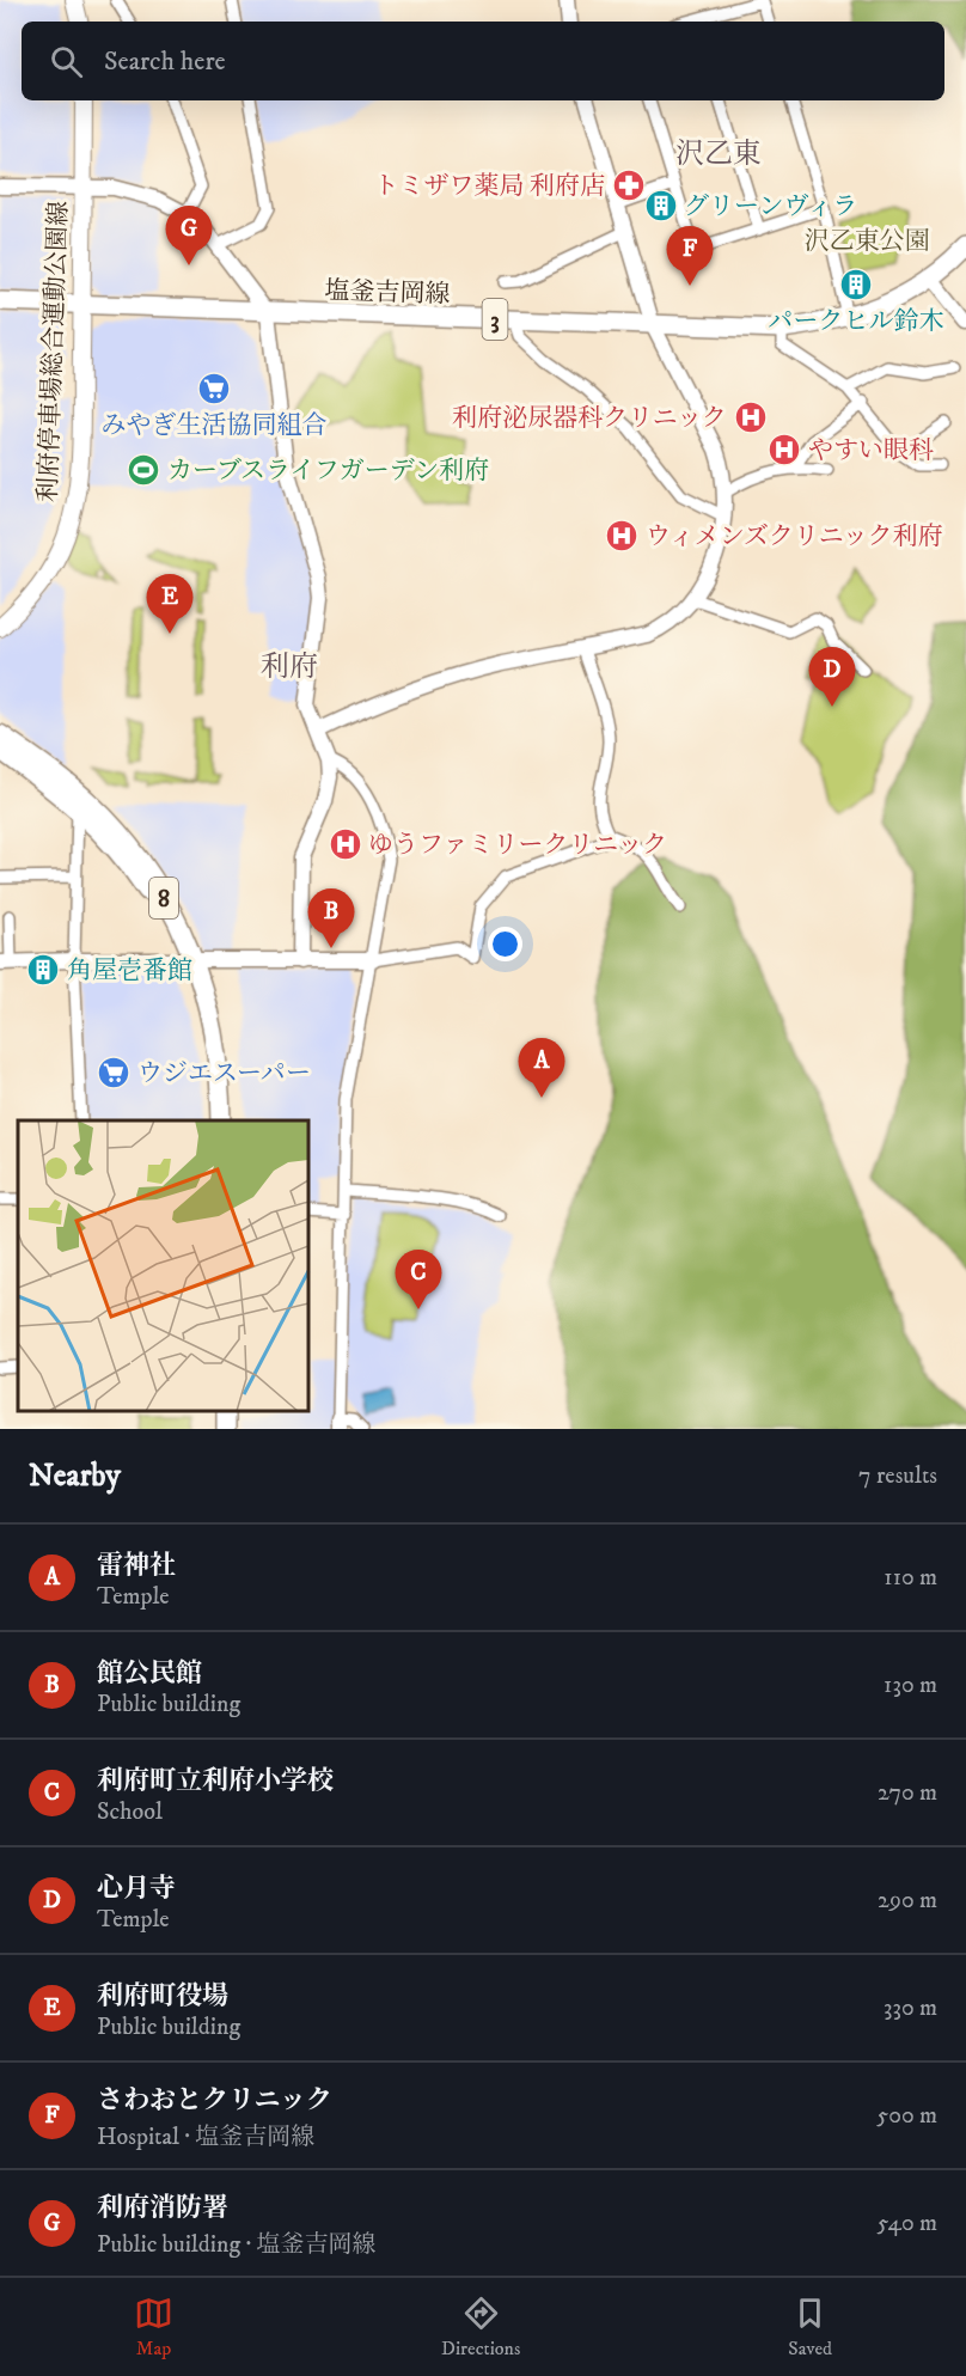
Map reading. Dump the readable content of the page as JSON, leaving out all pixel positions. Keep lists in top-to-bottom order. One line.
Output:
{"streets":{"main road":["塩釜吉岡線","3","利府停車場総合運動公園線","8"]},"crossings":[["塩釜吉岡線","利府停車場総合運動公園線"]],"districts":["沢乙東","利府"],"parks":["沢乙東公園"],"places":{"pharmacy":["トミザワ薬局 利府店"],"building":["グリーンヴィラ","パークヒル鈴木","角屋壱番館"],"supermarket":["みやぎ生活協同組合","ウジエスーパー"],"hospital":["利府泌尿器科クリニック","やすい眼科","ウィメンズクリニック利府","ゆうファミリークリニック"],"sports":["カーブスライフガーデン利府"]},"page":{"search":"Search here","pins":["G","F","E","D","B","A","C"],"heading":["Nearby","7 results"],"list":[{"mark":"A","name":"雷神社","note":"Temple","value":"110 m"},{"mark":"B","name":"館公民館","note":"Public building","value":"130 m"},{"mark":"C","name":"利府町立利府小学校","note":"School","value":"270 m"},{"mark":"D","name":"心月寺","note":"Temple","value":"290 m"},{"mark":"E","name":"利府町役場","note":"Public building","value":"330 m"},{"mark":"F","name":"さわおとクリニック","note":"Hospital · 塩釜吉岡線","value":"500 m"},{"mark":"G","name":"利府消防署","note":"Public building · 塩釜吉岡線","value":"540 m"}],"nav":["Map","Directions","Saved"]}}
